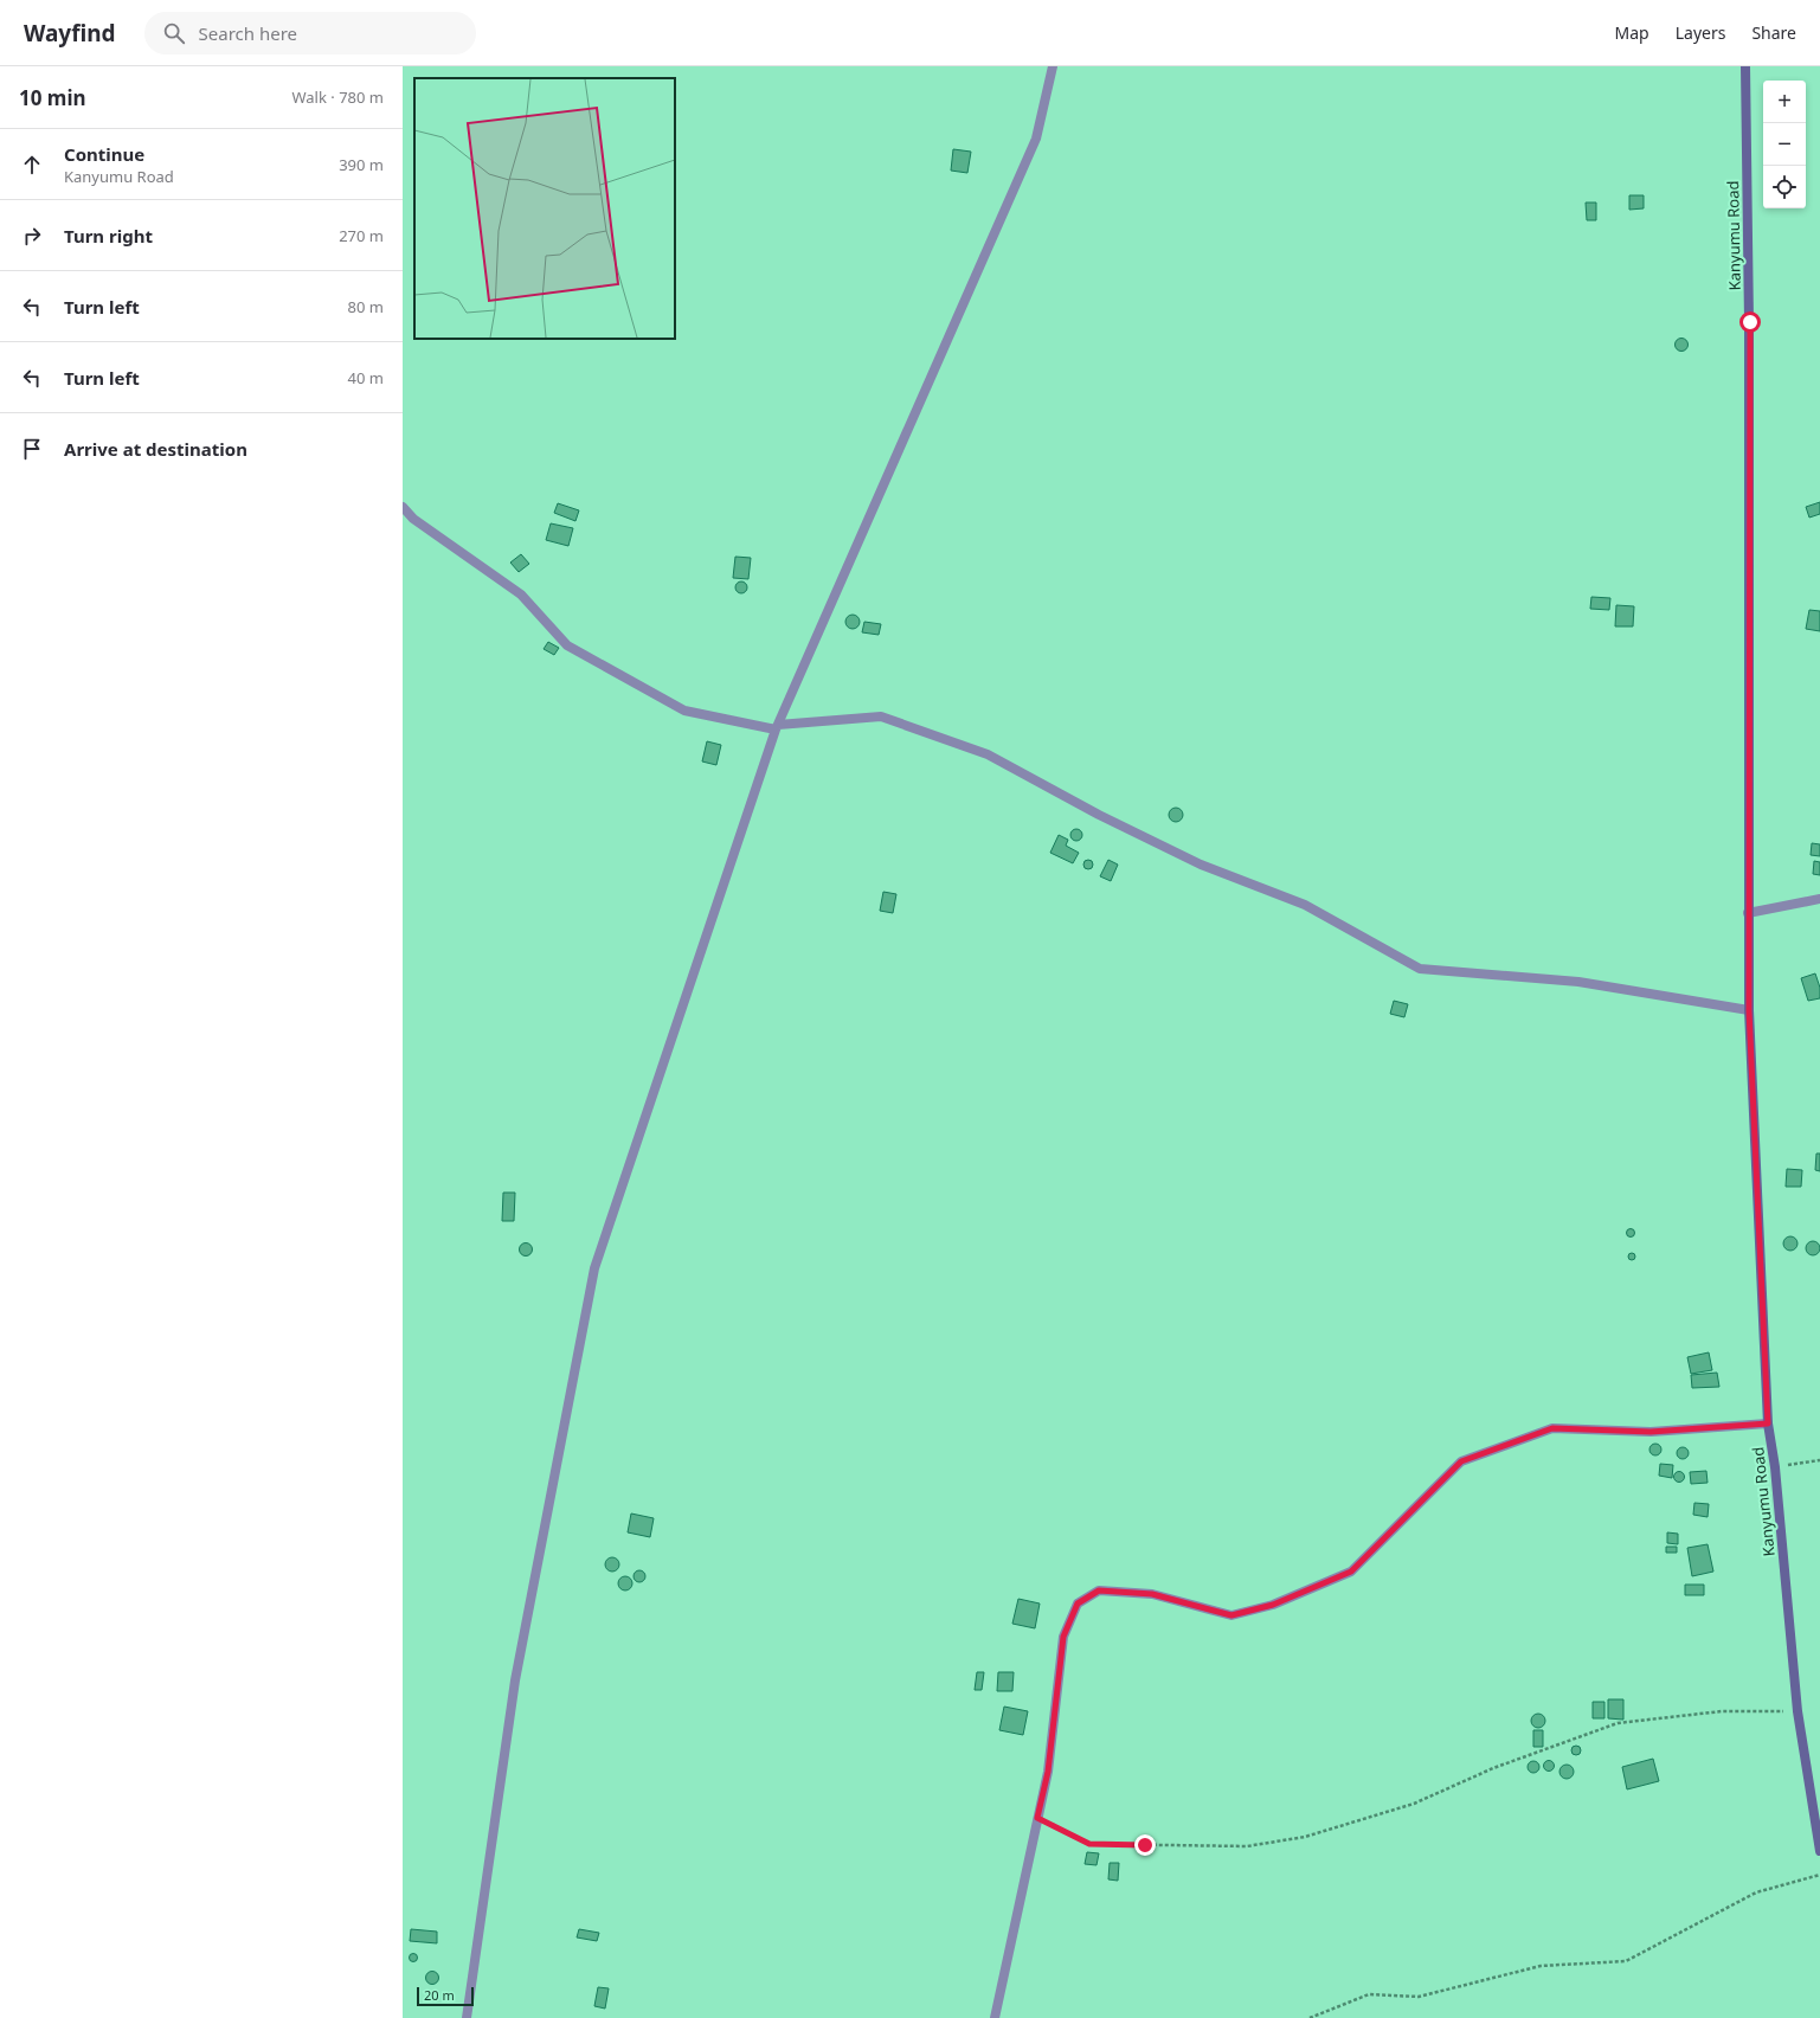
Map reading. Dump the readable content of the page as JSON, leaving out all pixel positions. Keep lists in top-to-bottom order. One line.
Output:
{"streets":{"street":["Kanyumu Road"]},"scale_bar":"20 m","page":{"header":"Wayfind","search":"Search here","nav":["Map","Layers","Share"],"heading":["10 min","Walk · 780 m"],"map_buttons":["+","−"],"list":[["Continue","Kanyumu Road","390 m"],["Turn right","270 m"],["Turn left","80 m"],["Turn left","40 m"],"Arrive at destination"],"scale":"20 m"}}
